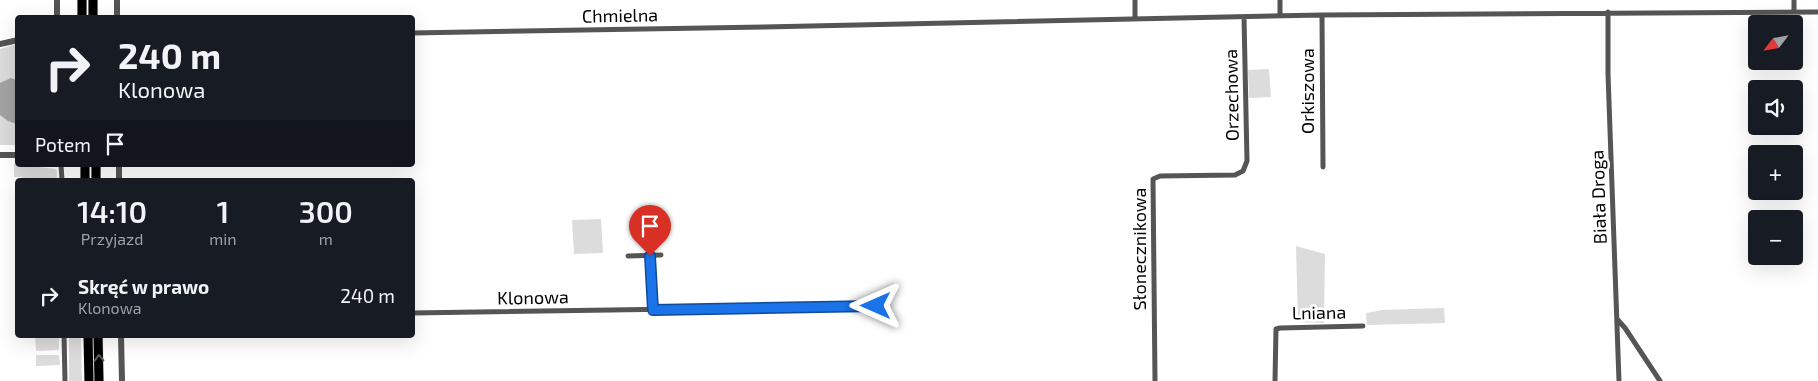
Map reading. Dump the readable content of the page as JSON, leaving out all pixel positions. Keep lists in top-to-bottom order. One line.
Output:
{"streets":{"street":["Chmielna","Orkiszowa","Orzechowa","Biała Droga","Słonecznikowa","Klonowa","Lniana"]},"crossings":[["Chmielna","Orkiszowa"],["Chmielna","Orzechowa"],["Chmielna","Biała Droga"],["Orzechowa","Słonecznikowa"]],"north":"bottom left","page":{"map_buttons":["+","−"],"turn":["240 m","Klonowa"],"then":"Potem","eta":["14:10","Przyjazd","1","min","300","m"],"list":[{"name":"Skręć w prawo","note":"Klonowa","value":"240 m"}]}}
